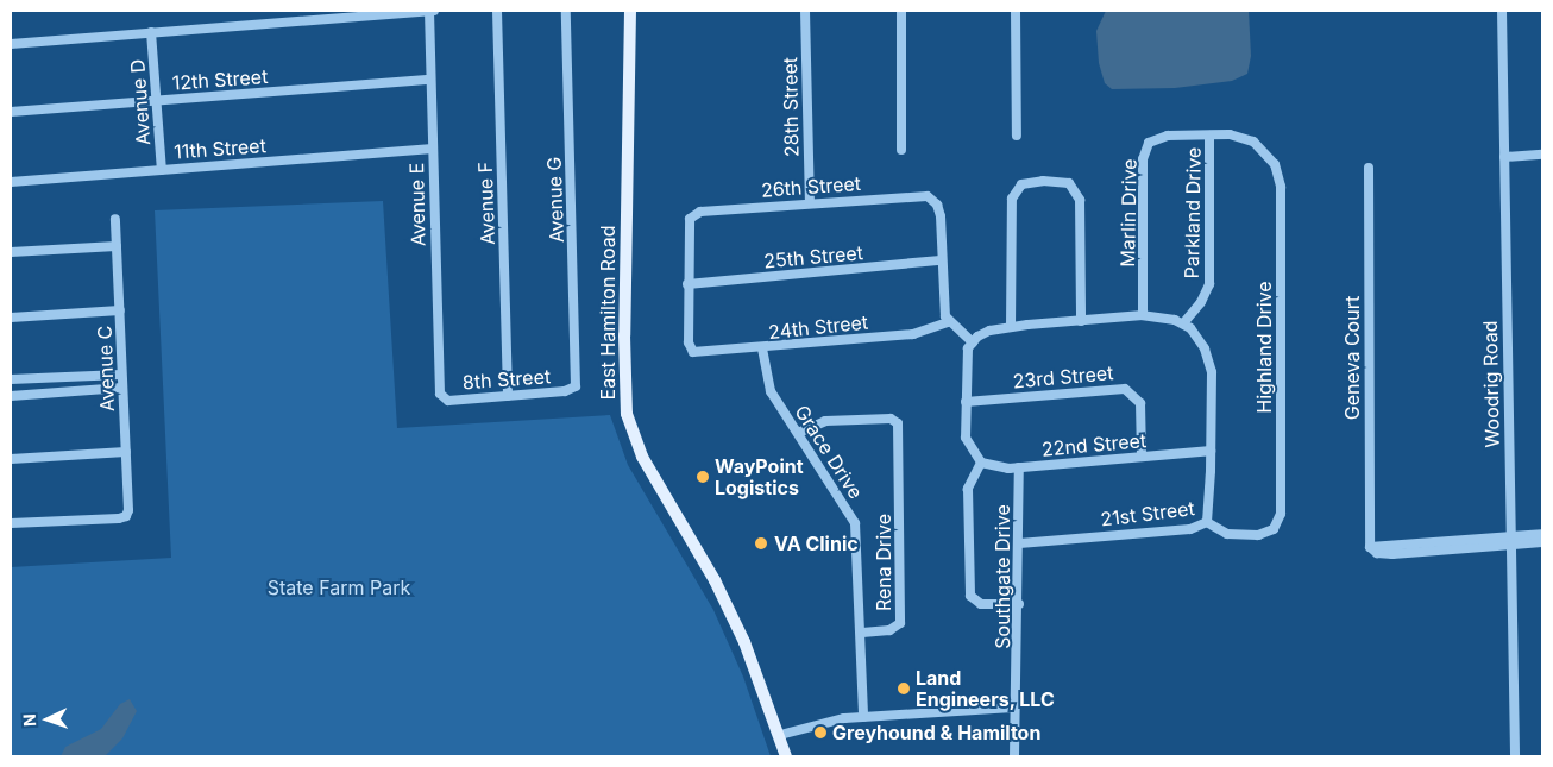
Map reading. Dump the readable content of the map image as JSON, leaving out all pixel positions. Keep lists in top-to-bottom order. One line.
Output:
{"streets":{"main road":["East Hamilton Road"],"street":["12th Street","Avenue D","28th Street","11th Street","26th Street","Avenue G","Avenue F","Avenue E","Marlin Drive","Parkland Drive","25th Street","24th Street","Highland Drive","Geneva Court","Avenue C","23rd Street","8th Street","Woodrig Road","22nd Street","Grace Drive","21st Street","Rena Drive","Southgate Drive"]},"crossings":[["12th Street","Avenue D"],["12th Street","Avenue E"],["Avenue D","11th Street"],["28th Street","26th Street"],["11th Street","Avenue E"],["26th Street","25th Street"],["26th Street","24th Street"],["Avenue G","8th Street"],["Avenue F","8th Street"],["Avenue E","8th Street"],["Marlin Drive","Parkland Drive"],["Marlin Drive","Highland Drive"],["25th Street","24th Street"],["24th Street","Grace Drive"],["Highland Drive","21st Street"],["Geneva Court","Woodrig Road"],["23rd Street","22nd Street"],["22nd Street","Southgate Drive"],["Grace Drive","Rena Drive"],["21st Street","Southgate Drive"]],"parks":["State Farm Park"],"places":["WayPoint Logistics","VA Clinic","Land Engineers, LLC","Greyhound & Hamilton"],"north":"left"}
